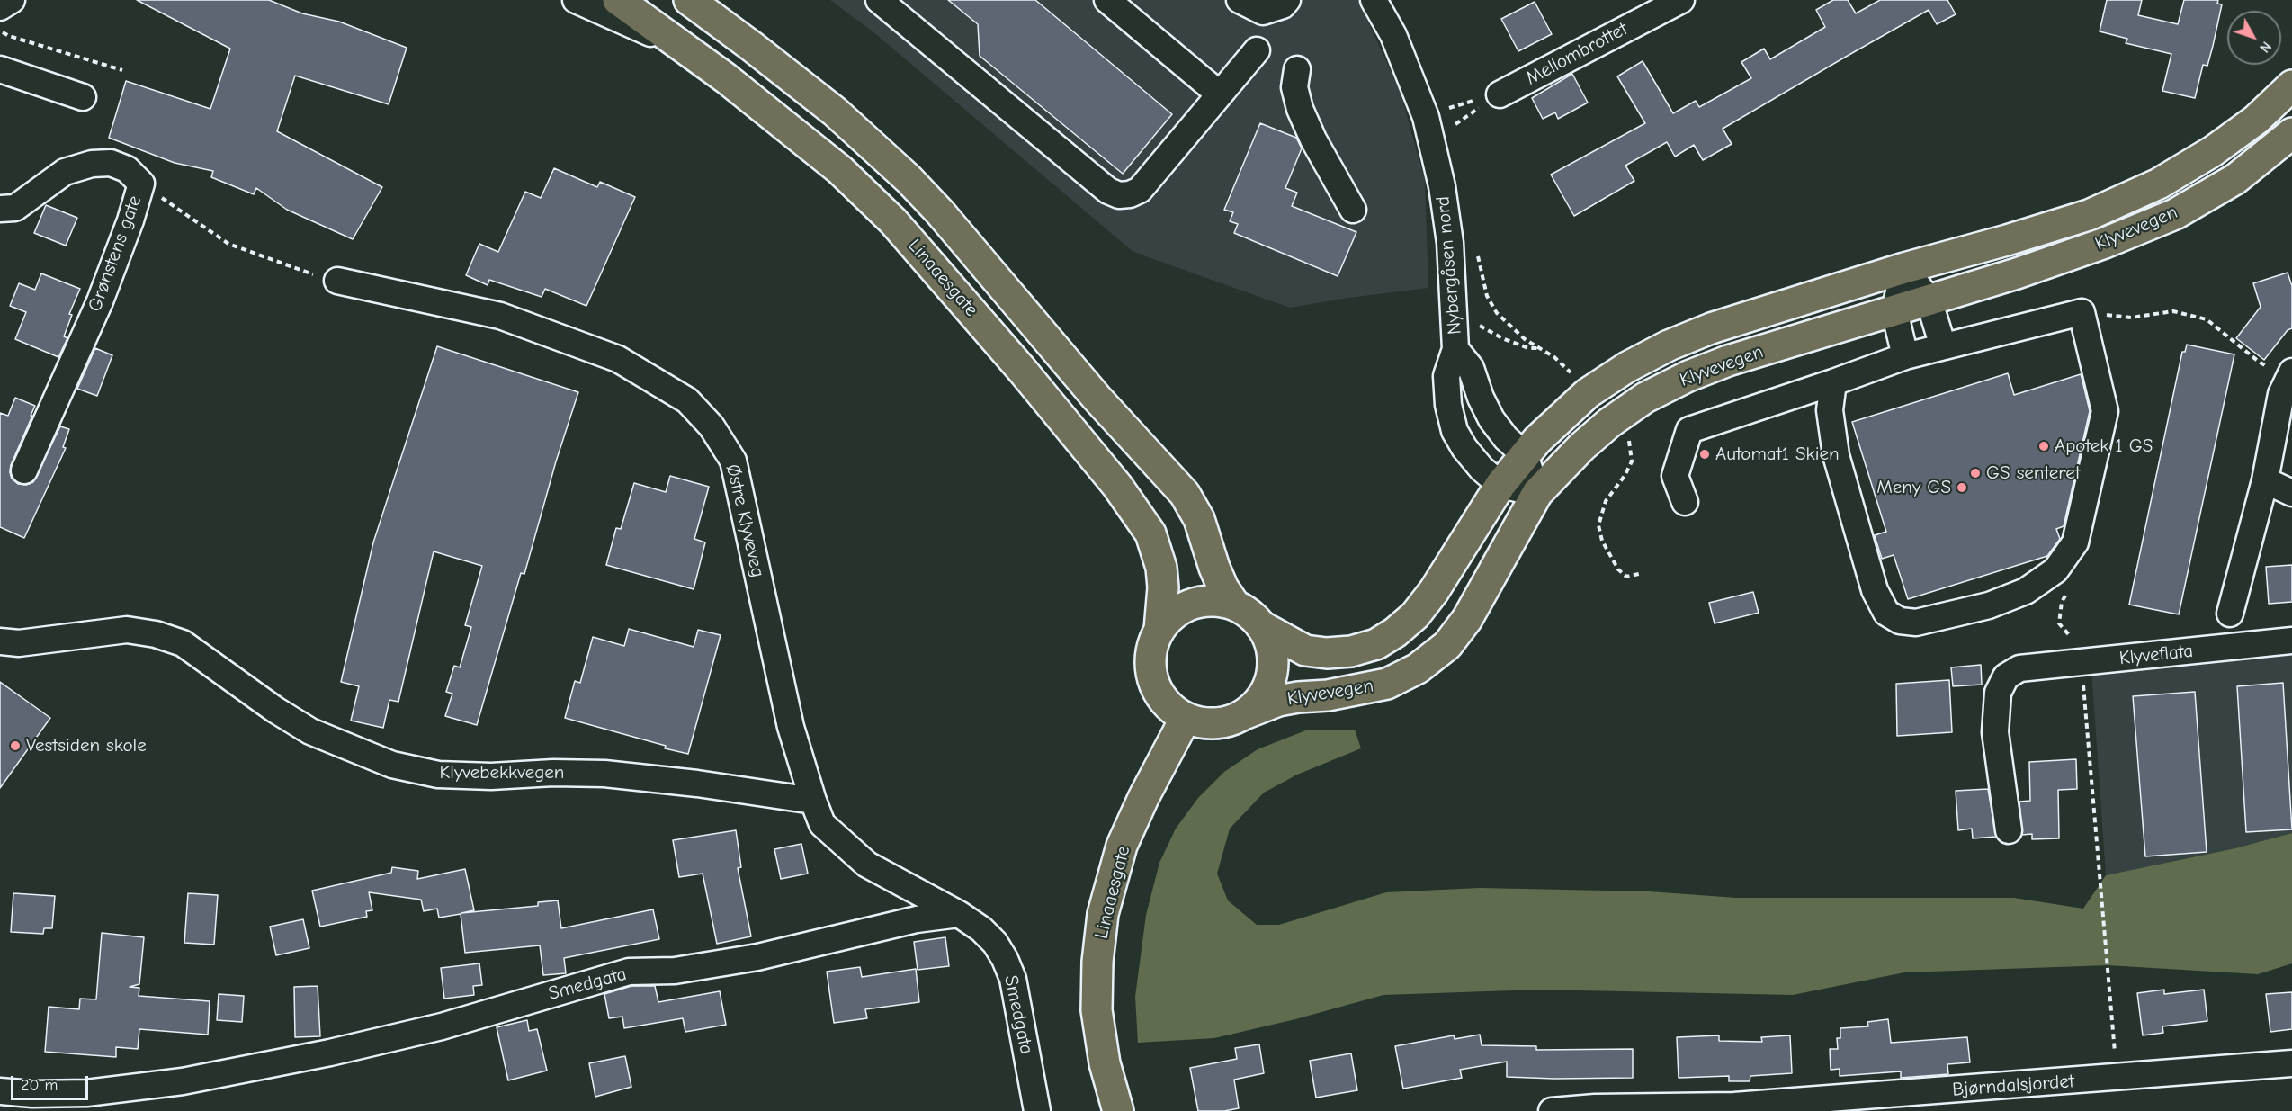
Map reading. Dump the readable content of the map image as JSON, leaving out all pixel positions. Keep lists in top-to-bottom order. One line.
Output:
{"streets":{"main road":["Klyvevegen","Linaaesgate"],"street":["Mellombrottet","Grønstens gate","Nybergåsen nord","Østre Klyveveg","Klyveflata","Klyvebekkvegen","Smedgata","Bjørndalsjordet"]},"crossings":[["Klyvevegen","Nybergåsen nord"],["Klyvevegen","Linaaesgate"],["Østre Klyveveg","Klyvebekkvegen"],["Østre Klyveveg","Smedgata"]],"places":["Apotek 1 GS","Automat1 Skien","GS senteret","Meny GS","Vestsiden skole"],"scale_bar":"20 m","north":"bottom right"}
